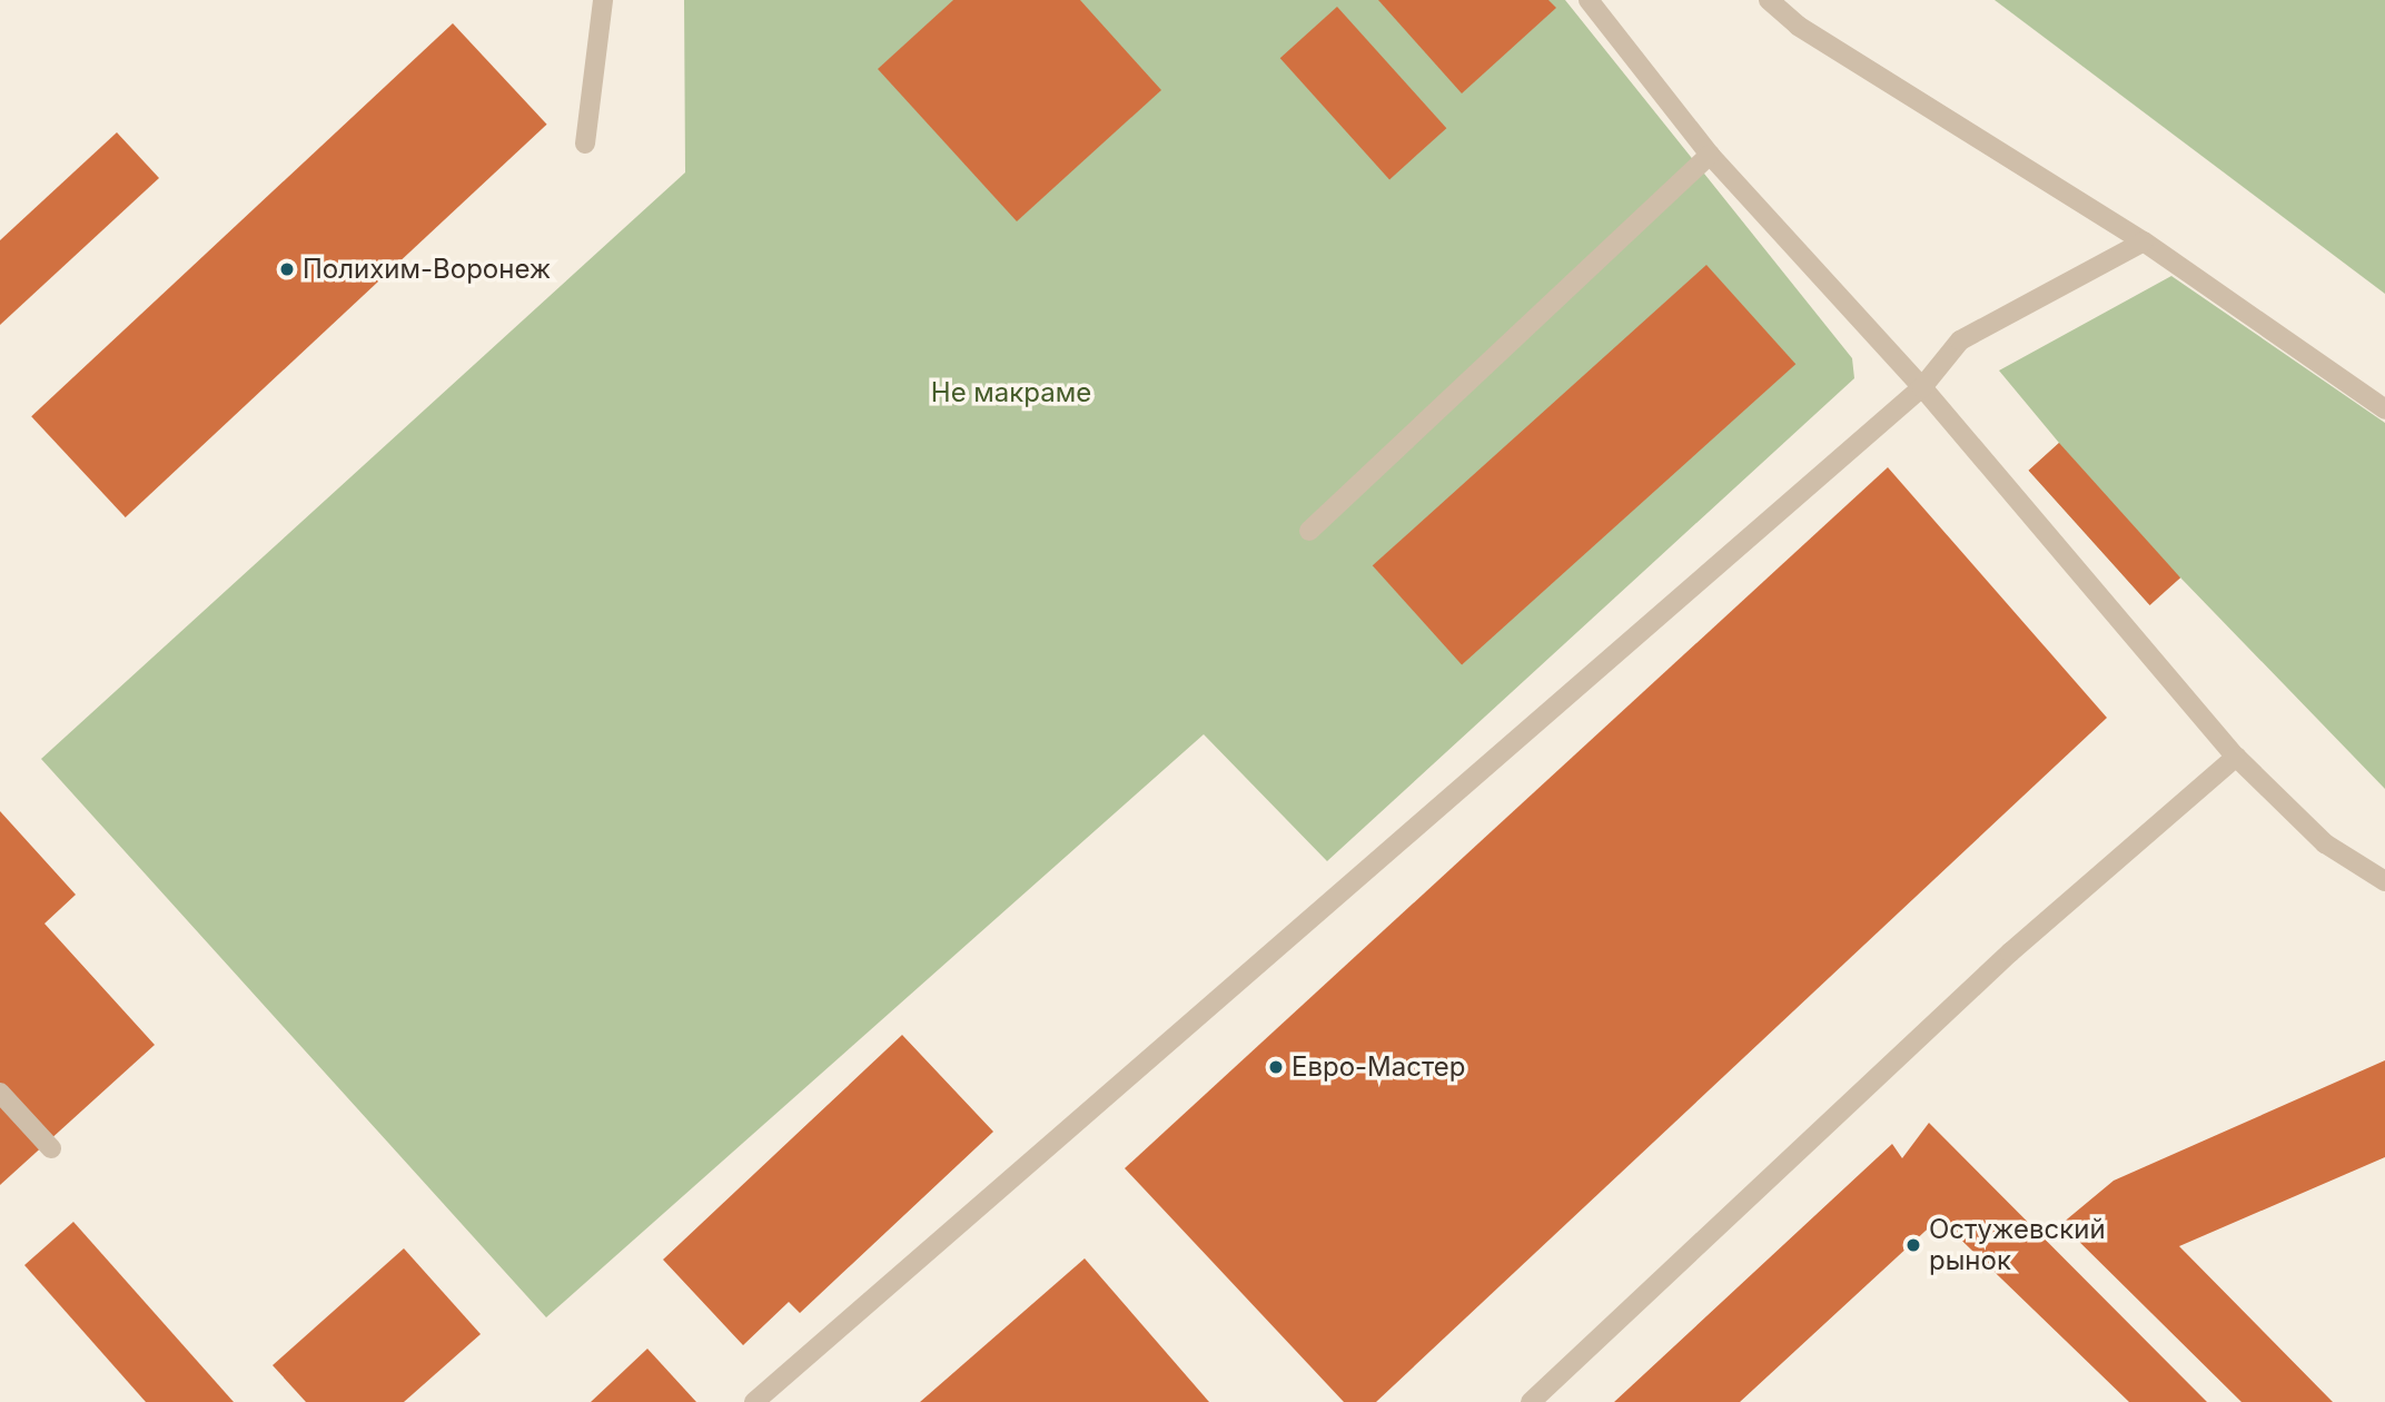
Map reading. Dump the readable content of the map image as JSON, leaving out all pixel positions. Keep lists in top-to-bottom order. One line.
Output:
{"parks":["Не макраме"],"places":["Полихим-Воронеж","Евро-Мастер","Остужевский рынок"]}
